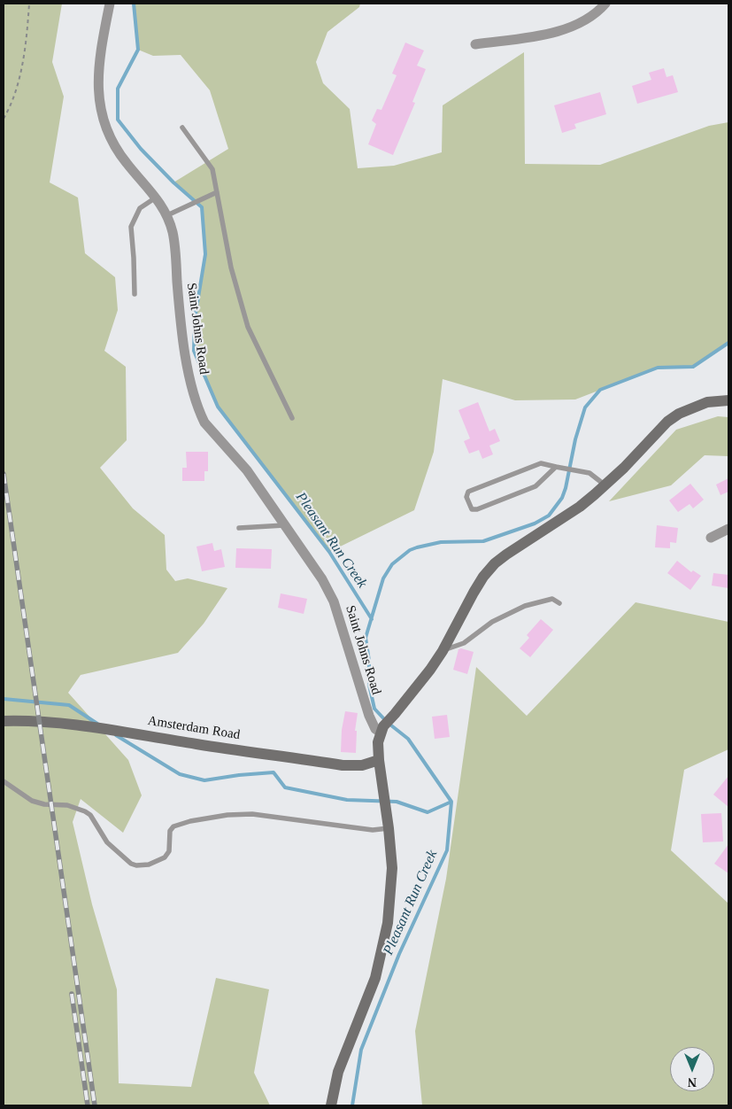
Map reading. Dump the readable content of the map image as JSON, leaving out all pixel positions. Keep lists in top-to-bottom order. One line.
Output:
{"streets":{"street":["Saint Johns Road","Amsterdam Road"]},"water":["Pleasant Run Creek"],"north":"bottom"}
